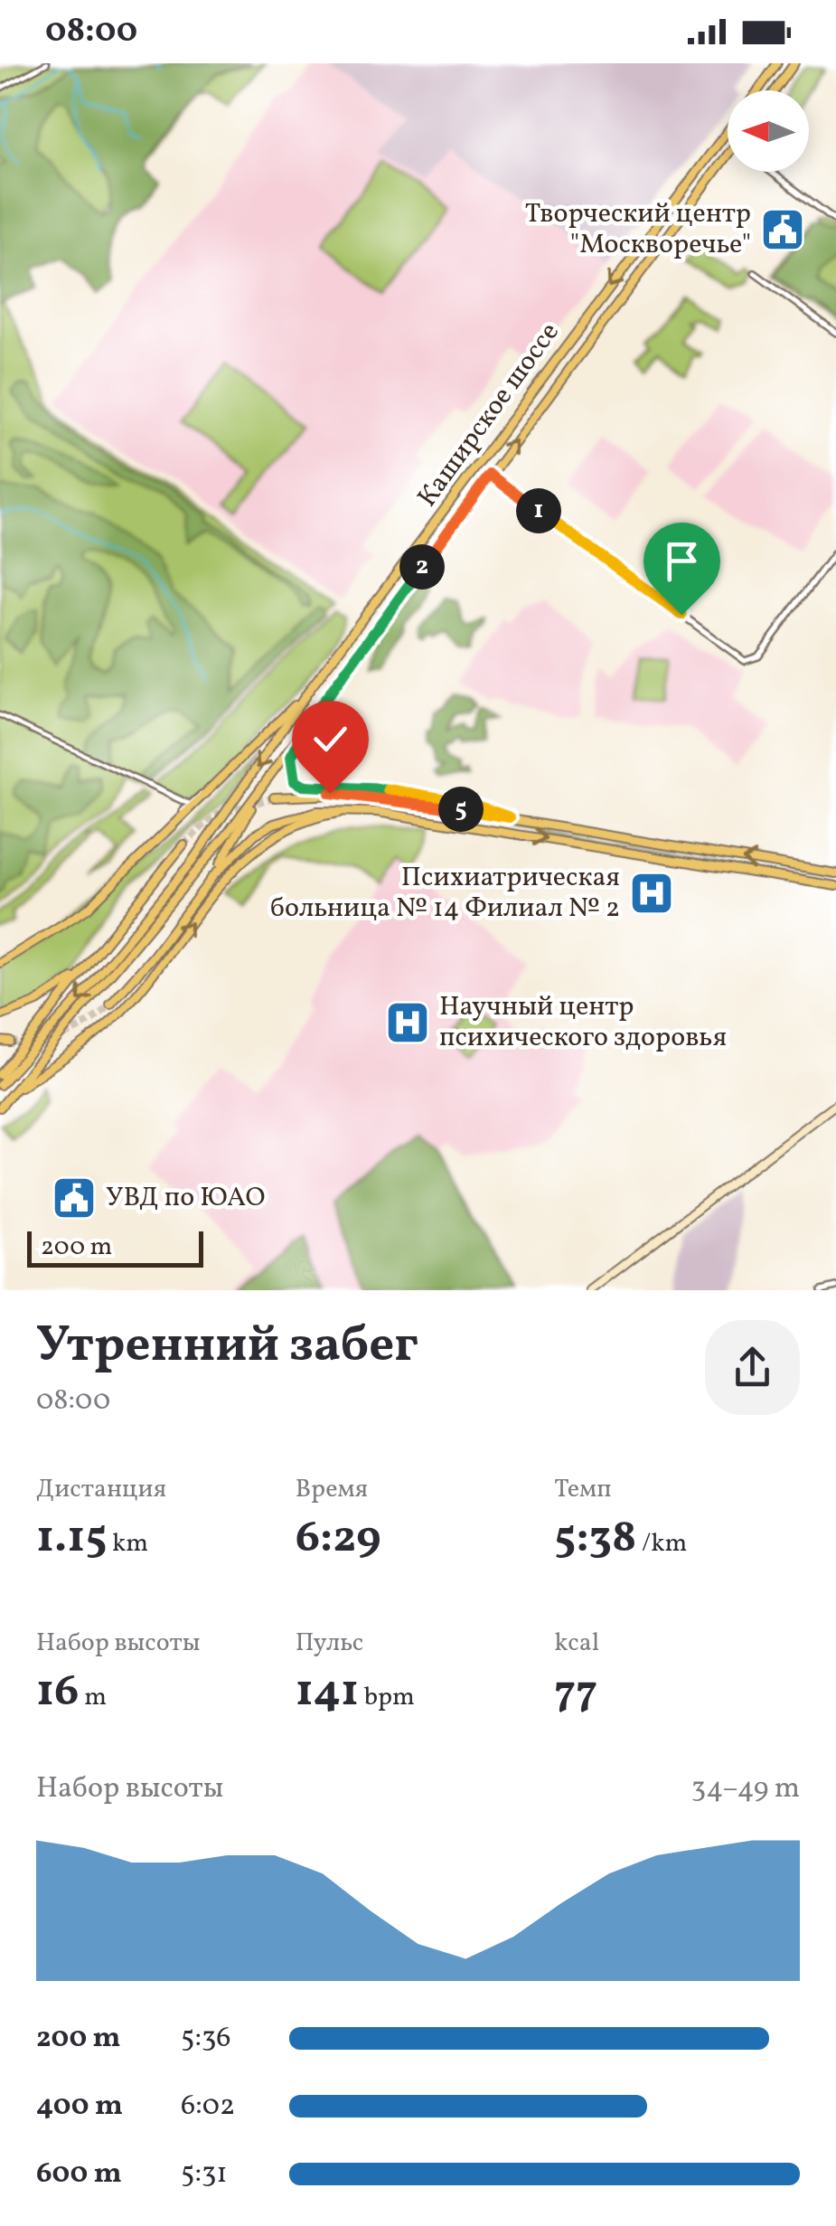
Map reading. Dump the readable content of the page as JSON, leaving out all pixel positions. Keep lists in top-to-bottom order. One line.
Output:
{"streets":{"main road":["Каширское шоссе"]},"places":{"public building":["Творческий центр \"Москворечье\"","УВД по ЮАО"],"hospital":["Психиатрическая больница № 14 Филиал № 2","Научный центр психического здоровья"]},"scale_bar":"200 m","north":"left","page":{"status":"08:00","pins":["1","2","5"],"scale":"200 m","heading":["Утренний забег","08:00"],"stats":[["Дистанция","1.15 km"],["Время","6:29"],["Темп","5:38 /km"],["Набор высоты","16 m"],["Пульс","141 bpm"],["kcal","77"]],"chart":["Набор высоты","34–49 m"],"list":[{"name":"200 m","note":"5:36"},{"name":"400 m","note":"6:02"},{"name":"600 m","note":"5:31"}]}}
